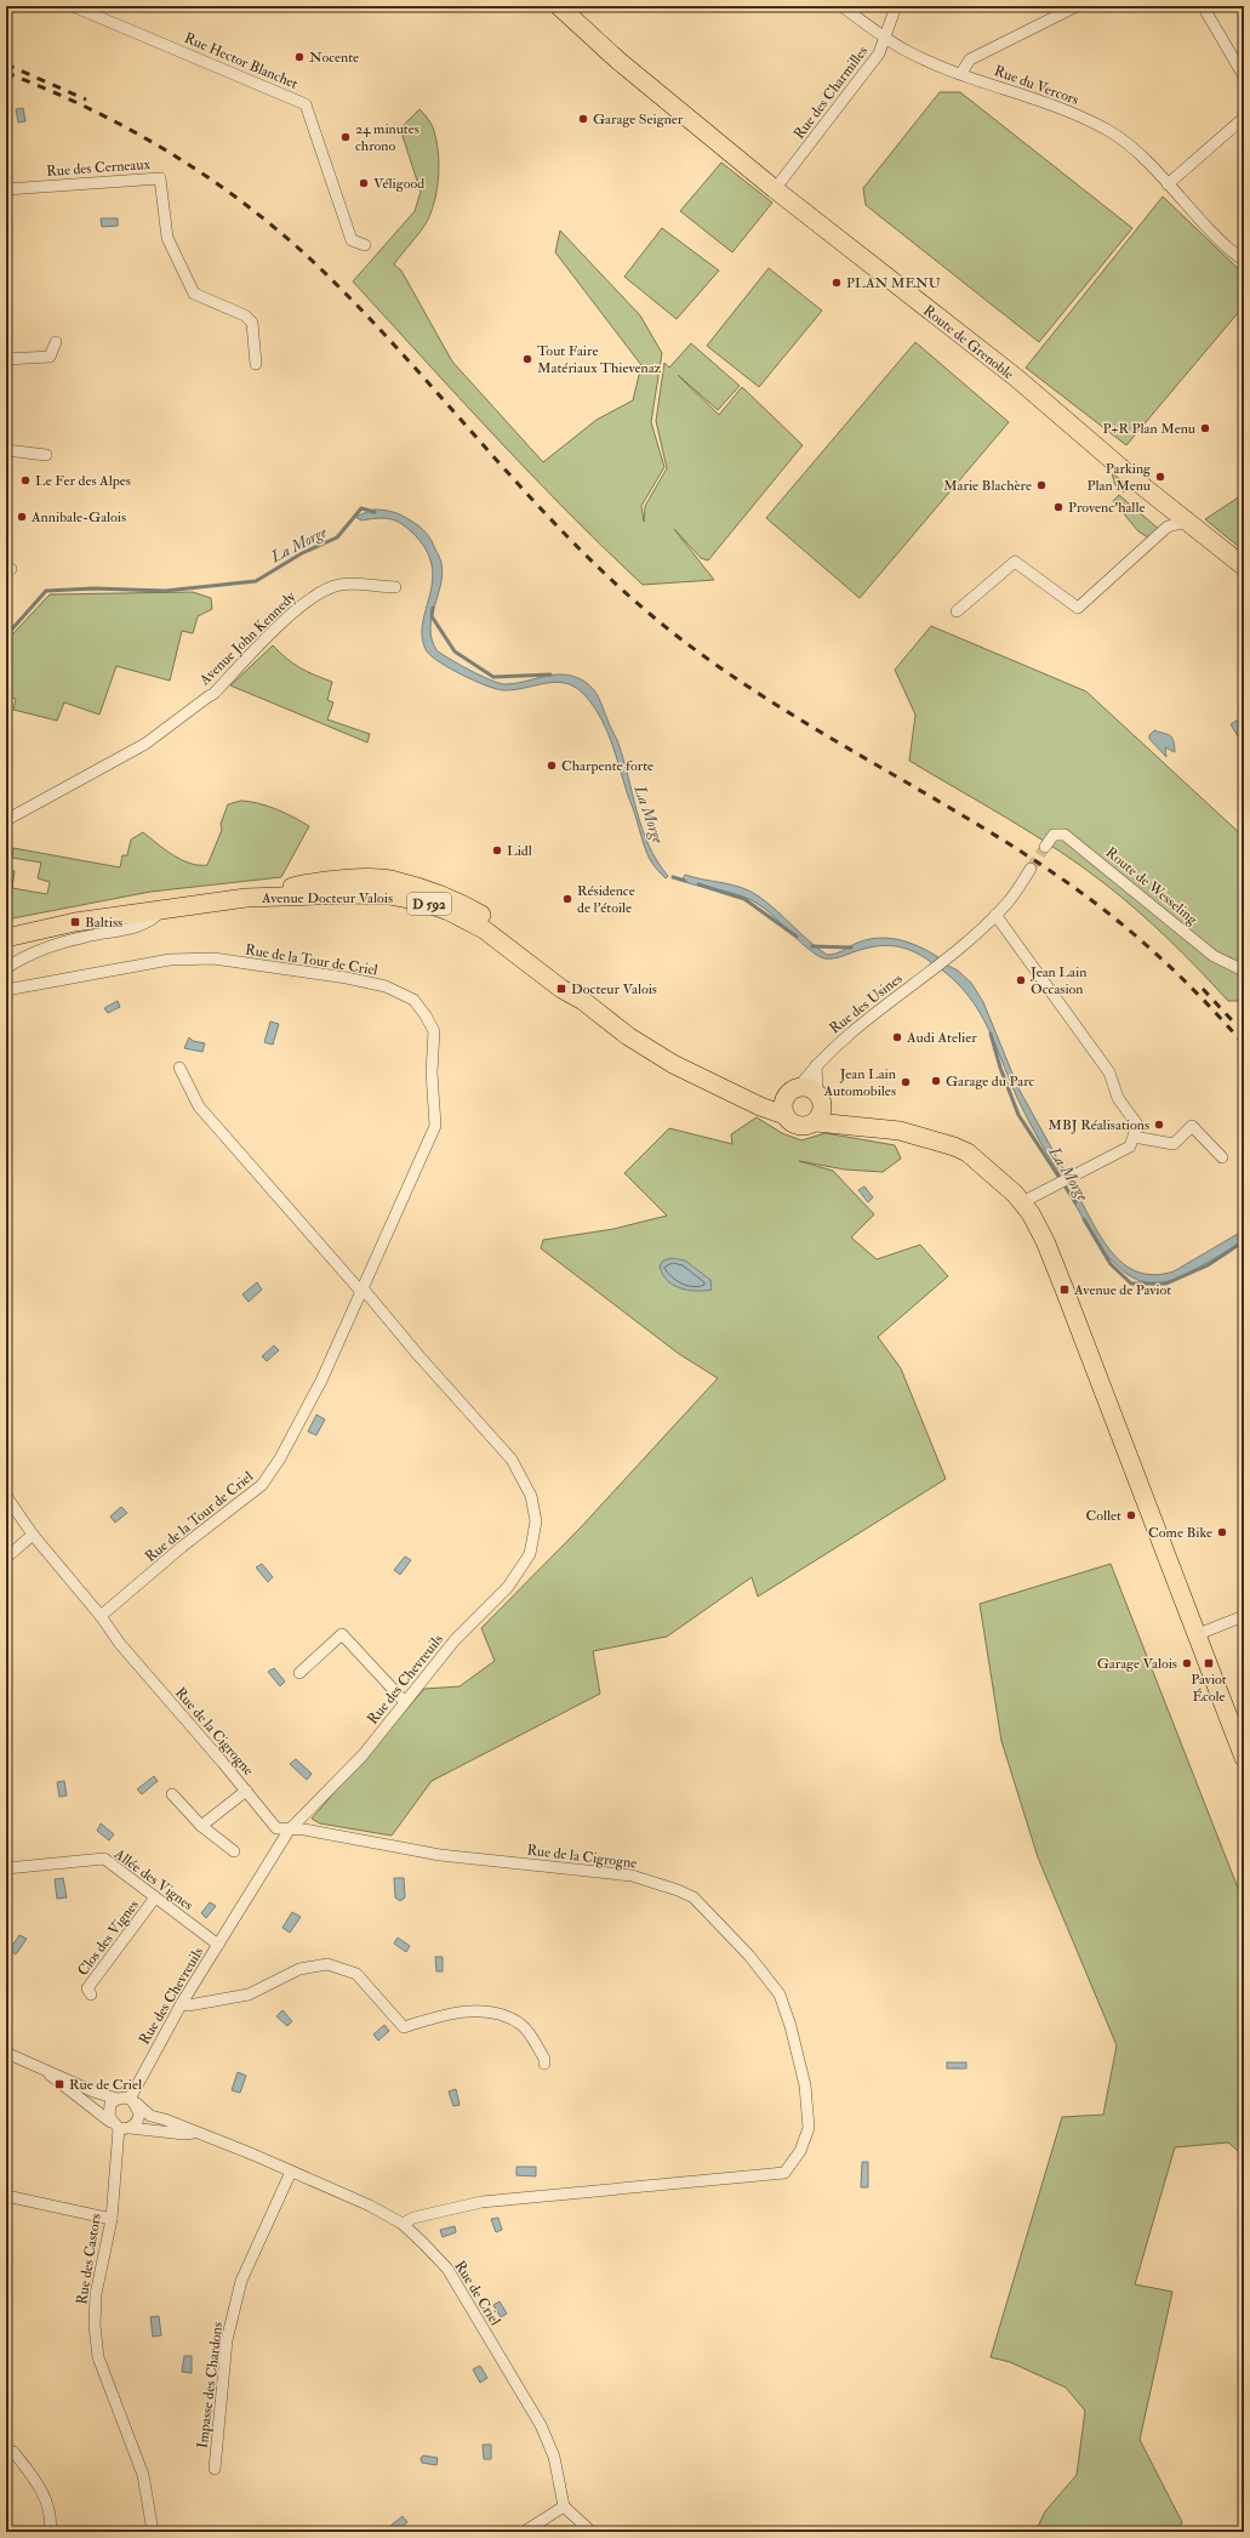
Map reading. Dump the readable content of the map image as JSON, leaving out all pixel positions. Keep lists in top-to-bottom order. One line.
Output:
{"streets":{"main road":["Route de Grenoble","Avenue Docteur Valois","D 592"],"street":["Rue Hector Blanchet","Rue du Vercors","Rue des Charmilles","Rue des Cerneaux","Avenue John Kennedy","Route de Wesseling","Rue de la Tour de Criel","Rue des Usines","Rue des Chevreuils","Rue de la Cigrogne","Allée des Vignes","Clos des Vignes","Rue des Castors","Rue de Criel","Impasse des Chardons"]},"crossings":[["Rue du Vercors","Rue des Charmilles"],["Rue des Charmilles","Route de Grenoble"],["Avenue Docteur Valois","Rue des Usines"],["Rue de la Tour de Criel","Rue des Chevreuils"],["Rue de la Tour de Criel","Rue de la Cigrogne"],["Rue des Chevreuils","Rue de la Cigrogne"],["Rue des Chevreuils","Allée des Vignes"],["Rue des Chevreuils","Rue des Castors"],["Rue des Chevreuils","Rue de Criel"],["Rue de la Cigrogne","Rue de Criel"],["Allée des Vignes","Clos des Vignes"],["Rue des Castors","Rue de Criel"],["Rue de Criel","Impasse des Chardons"]],"water":["La Morge"],"places":{"other":["Nocente","Garage Seigner","24 minutes chrono","Véligood","PLAN MENU","Tout Faire Matériaux Thievenaz","P+R Plan Menu","Parking Plan Menu","Le Fer des Alpes","Marie Blachère","Provenc'halle","Annibale-Galois","Charpente forte","Lidl","Résidence de l'étoile","Jean Lain Occasion","Audi Atelier","Garage du Parc","Jean Lain Automobiles","MBJ Réalisations","Collet","Come Bike","Garage Valois"],"transit":["Baltiss","Docteur Valois","Avenue de Paviot","Paviot École","Rue de Criel"]}}
